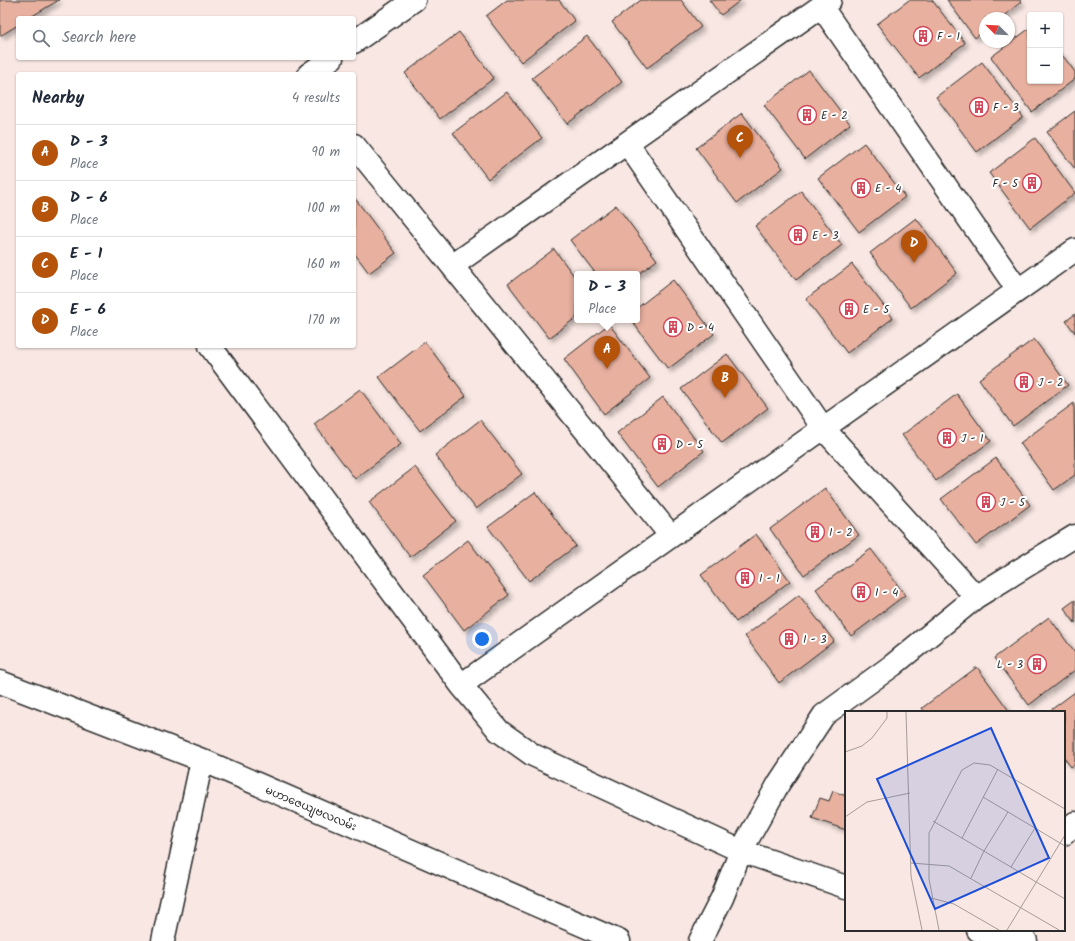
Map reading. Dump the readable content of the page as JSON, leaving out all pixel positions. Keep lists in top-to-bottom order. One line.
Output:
{"streets":{"street":["မဟာဇေယျဗလလမ်း"]},"places":{"building":["F - 1","F - 3","E - 2","F - 5","E - 4","E - 3","E - 5","D - 4","J - 2","J - 1","D - 5","J - 5","I - 2","I - 1","I - 4","I - 3","L - 3"]},"north":"top left","page":{"map_buttons":["+","−"],"search":"Search here","heading":["Nearby","4 results"],"list":[{"mark":"A","name":"D - 3","note":"Place","value":"90 m"},{"mark":"B","name":"D - 6","note":"Place","value":"100 m"},{"mark":"C","name":"E - 1","note":"Place","value":"160 m"},{"mark":"D","name":"E - 6","note":"Place","value":"170 m"}],"pins":["C","D","A","B"],"popup":["D - 3","Place"]}}
